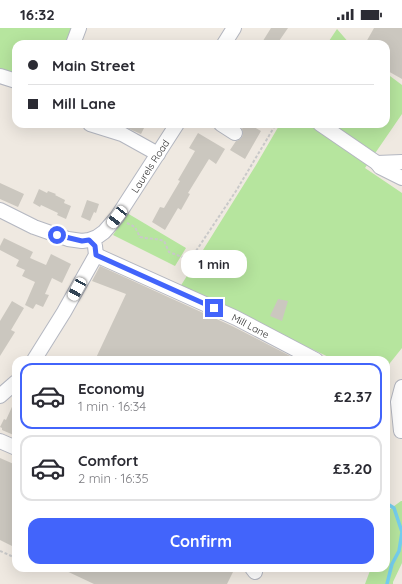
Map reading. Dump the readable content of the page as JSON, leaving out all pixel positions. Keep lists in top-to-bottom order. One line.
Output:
{"streets":{"street":["Laurels Road","Mill Lane"]},"page":{"status":"16:32","banner":["Main Street","Mill Lane"],"bubble":"1 min","list":[{"name":"Economy","note":"1 min · 16:34","value":"£2.37"},{"name":"Comfort","note":"2 min · 16:35","value":"£3.20"}],"buttons":"Confirm"}}
